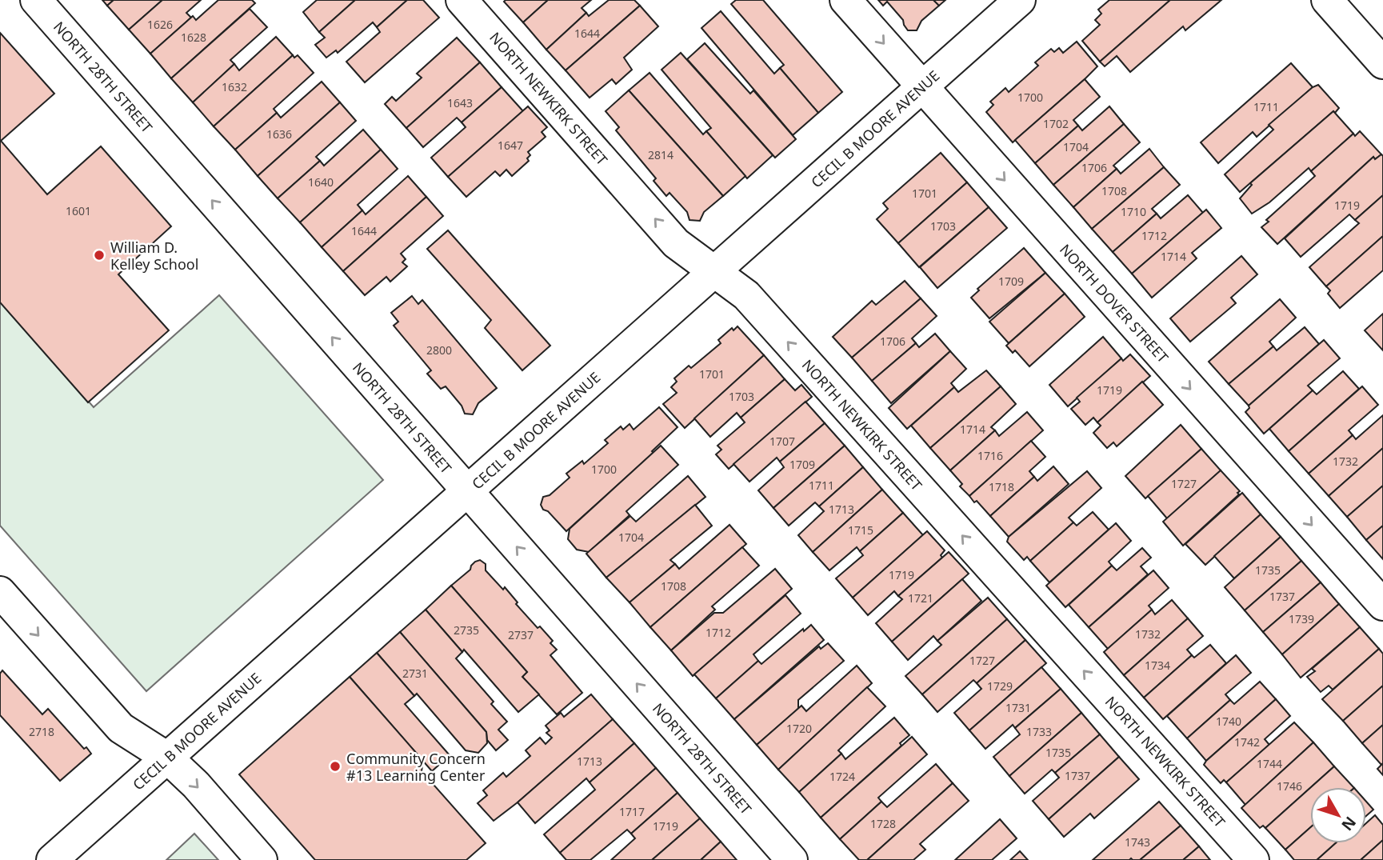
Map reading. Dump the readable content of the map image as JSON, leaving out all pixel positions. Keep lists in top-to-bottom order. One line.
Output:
{"streets":{"street":["NORTH 28TH STREET","NORTH NEWKIRK STREET","CECIL B MOORE AVENUE","NORTH DOVER STREET"]},"crossings":[["NORTH 28TH STREET","CECIL B MOORE AVENUE"],["NORTH NEWKIRK STREET","CECIL B MOORE AVENUE"],["CECIL B MOORE AVENUE","NORTH DOVER STREET"]],"one_way":["NORTH 28TH STREET","NORTH NEWKIRK STREET","NORTH DOVER STREET"],"places":["William D. Kelley School","Community Concern #13 Learning Center"],"house_numbers":["1626","1644","1628","1632","1700","1643","1711","1702","1636","1647","1704","2814","1706","1640","1708","1701","1719","1601","1710","1703","1644","1712","1714","1709","1706","2800","1701","1719","1703","1714","1707","1716","1732","1709","1700","1727","1711","1718","1713","1715","1704","1735","1719","1708","1737","1721","1739","2735","1712","1732","2737","1727","1734","2731","1729","1731","1740","1720","2718","1733","1742","1735","1713","1744","1737","1724","1746","1717","1728","1719","1743"],"north":"bottom right"}
